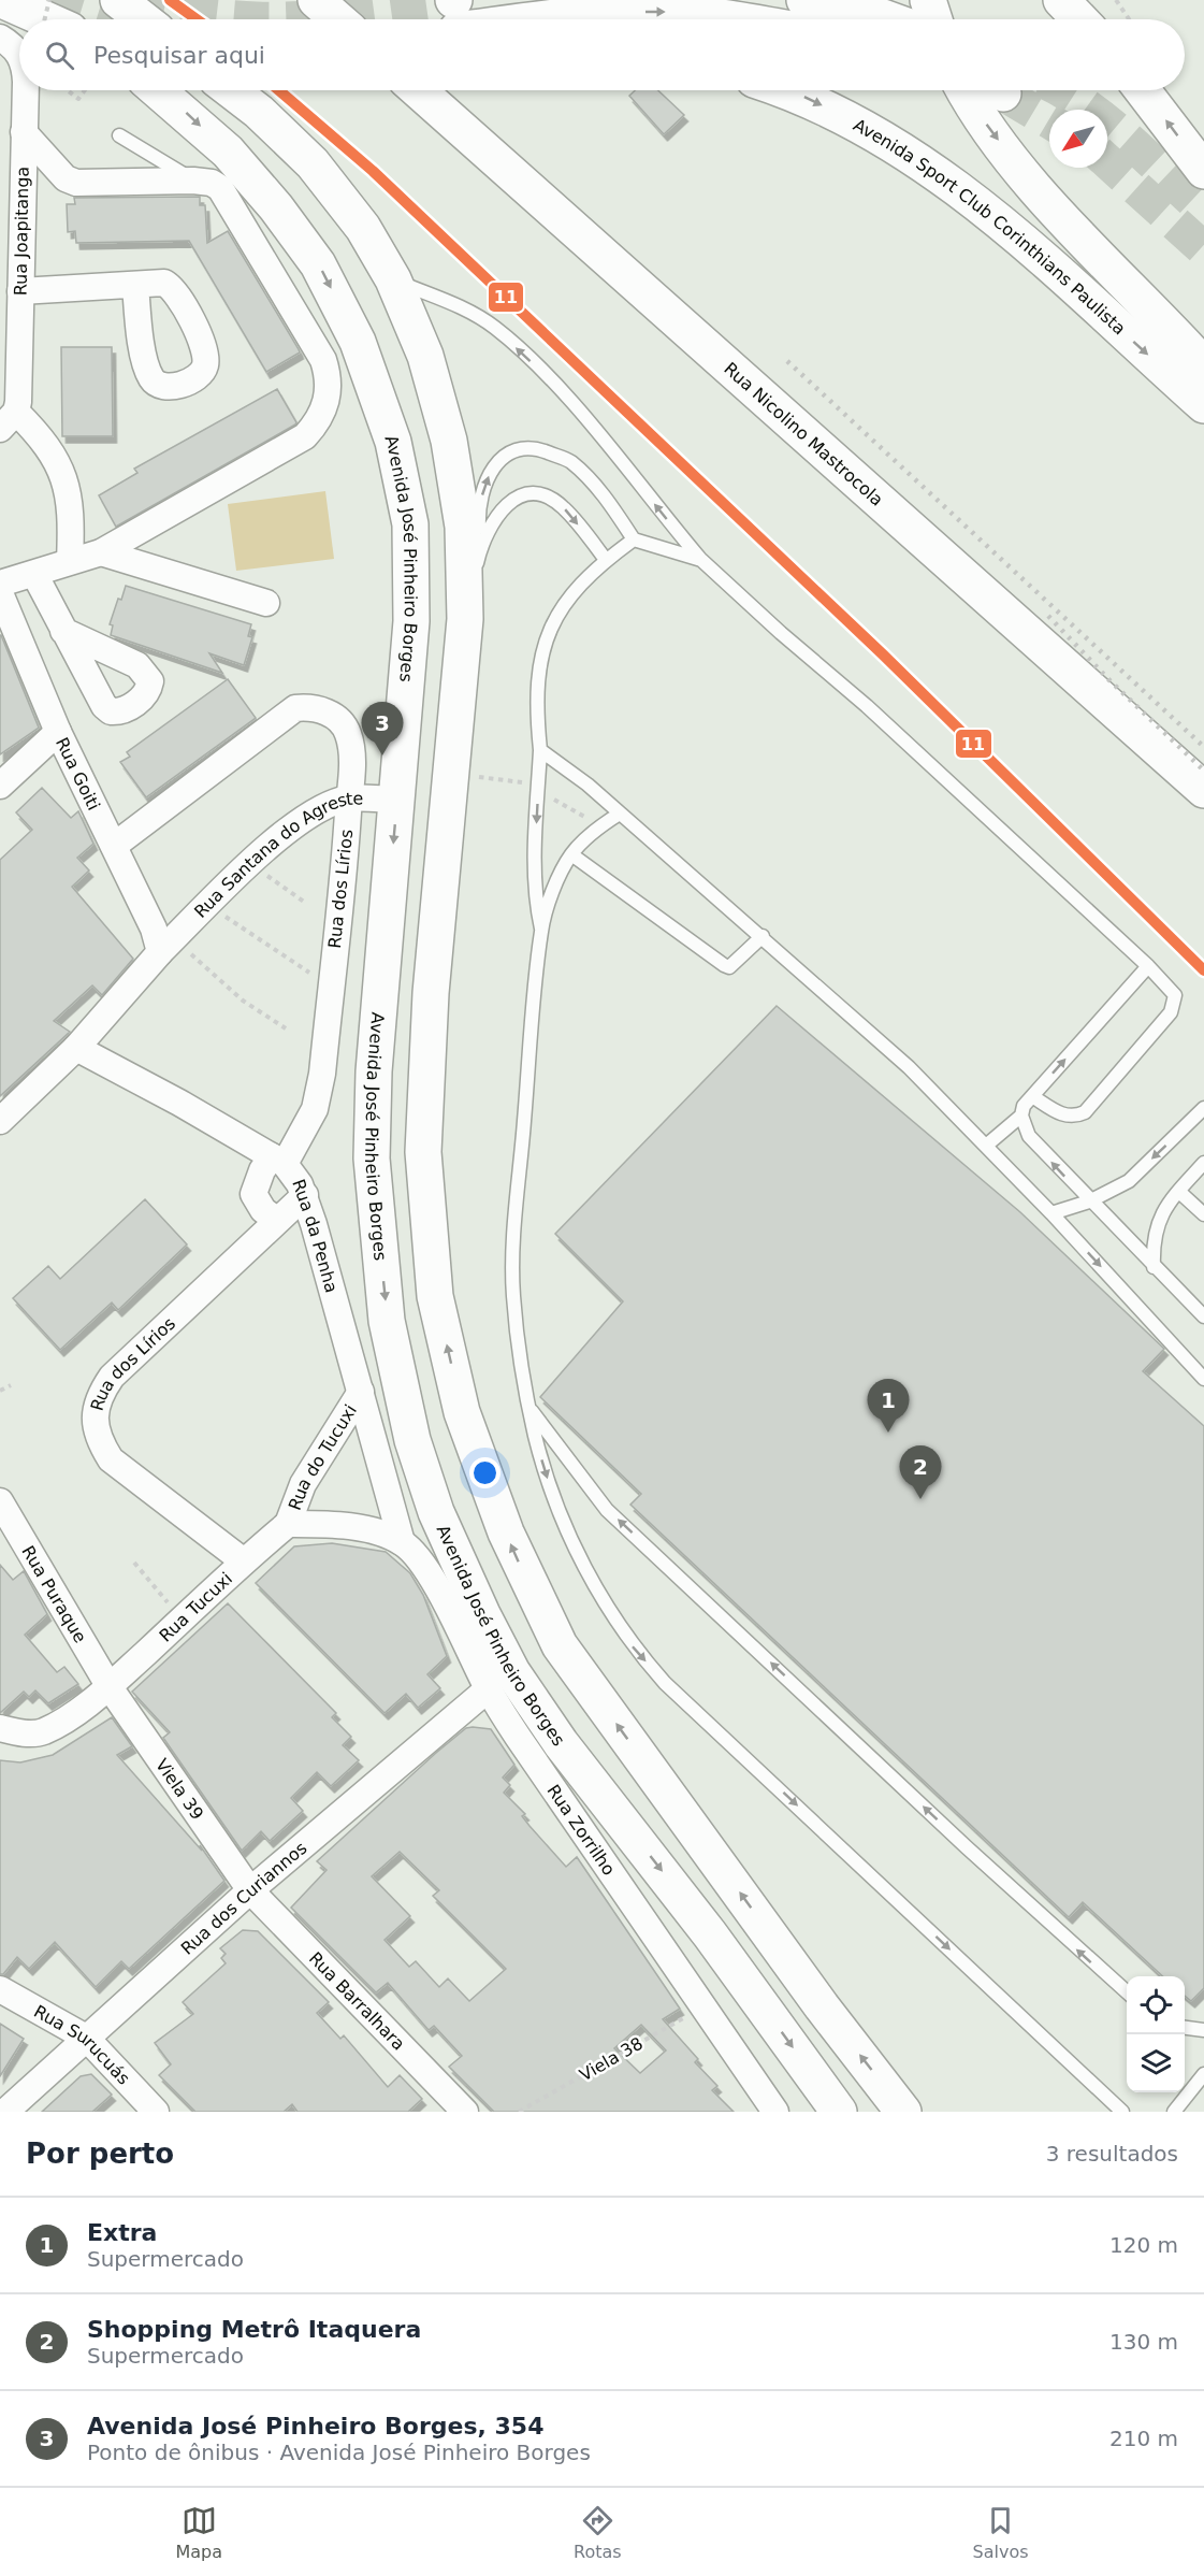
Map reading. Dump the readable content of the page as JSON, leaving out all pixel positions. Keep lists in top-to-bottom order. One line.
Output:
{"streets":{"main road":["Avenida Sport Club Corinthians Paulista","Rua Nicolino Mastrocola","Avenida José Pinheiro Borges"],"street":["Rua Joapitanga","Rua Goiti","Rua Santana do Agreste","Rua dos Lírios","Rua da Penha","Rua do Tucuxi","Rua Puraque","Rua Tucuxi","Viela 39","Rua Zorrilho","Rua dos Curiannos","Rua Barralhara","Rua Surucuás"],"path":["Viela 38"]},"crossings":[["Avenida José Pinheiro Borges","Rua Santana do Agreste"],["Rua Goiti","Rua Santana do Agreste"],["Rua Goiti","Rua dos Lírios"],["Rua Santana do Agreste","Rua dos Lírios"],["Rua dos Lírios","Rua da Penha"],["Rua dos Lírios","Rua Tucuxi"],["Rua da Penha","Rua do Tucuxi"],["Rua da Penha","Rua Zorrilho"],["Rua do Tucuxi","Rua Tucuxi"],["Rua Puraque","Rua Tucuxi"],["Rua Puraque","Viela 39"],["Rua Tucuxi","Viela 39"],["Viela 39","Rua dos Curiannos"],["Viela 39","Rua Barralhara"],["Rua Zorrilho","Rua dos Curiannos"],["Rua Zorrilho","Viela 38"],["Rua dos Curiannos","Rua Barralhara"],["Rua dos Curiannos","Rua Surucuás"]],"lines":["transit line 11"],"north":"bottom left","page":{"search":"Pesquisar aqui","pins":["3","1","2"],"heading":["Por perto","3 resultados"],"list":[{"mark":"1","name":"Extra","note":"Supermercado","value":"120 m"},{"mark":"2","name":"Shopping Metrô Itaquera","note":"Supermercado","value":"130 m"},{"mark":"3","name":"Avenida José Pinheiro Borges, 354","note":"Ponto de ônibus · Avenida José Pinheiro Borges","value":"210 m"}],"nav":["Mapa","Rotas","Salvos"]}}
